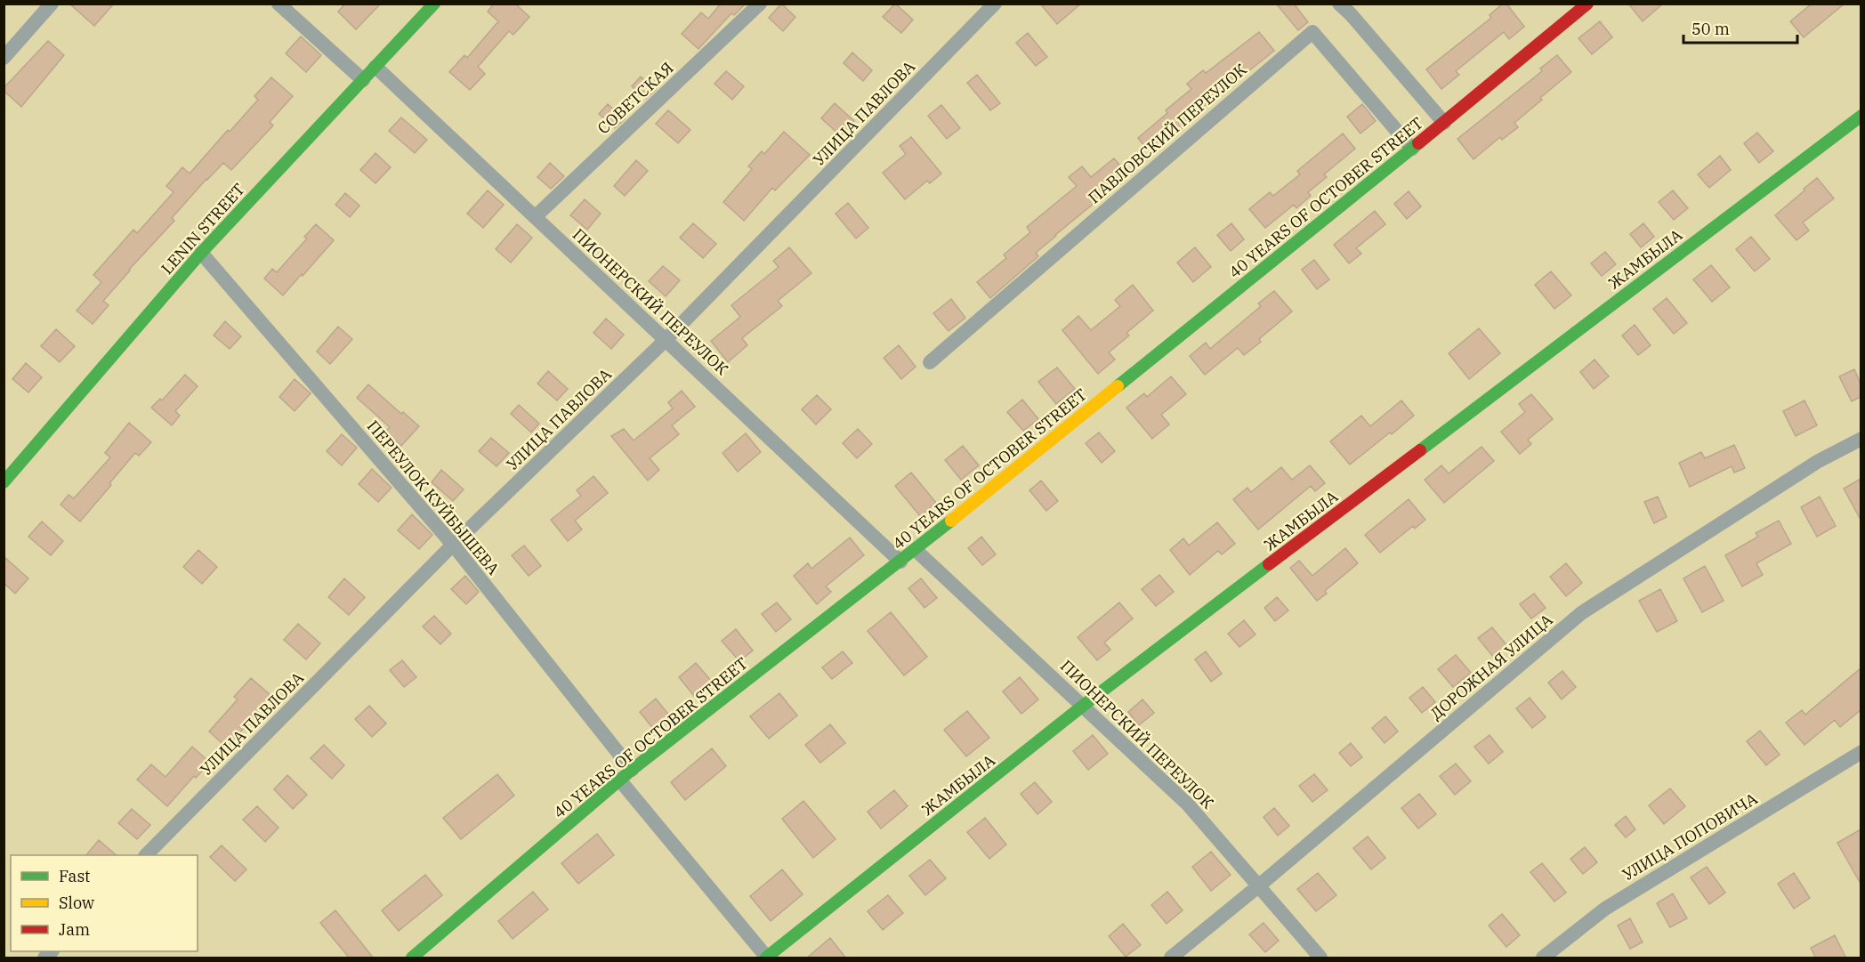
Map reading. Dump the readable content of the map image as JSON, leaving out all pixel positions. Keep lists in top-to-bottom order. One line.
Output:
{"streets":{"street":["СОВЕТСКАЯ","УЛИЦА ПАВЛОВА","ПАВЛОВСКИЙ ПЕРЕУЛОК","40 YEARS OF OCTOBER STREET","LENIN STREET","ЖАМБЫЛА","ПИОНЕРСКИЙ ПЕРЕУЛОК","ПЕРЕУЛОК КУЙБЫШЕВА","ДОРОЖНАЯ УЛИЦА","УЛИЦА ПОПОВИЧА"]},"crossings":[["СОВЕТСКАЯ","ПИОНЕРСКИЙ ПЕРЕУЛОК"],["УЛИЦА ПАВЛОВА","ПИОНЕРСКИЙ ПЕРЕУЛОК"],["УЛИЦА ПАВЛОВА","ПЕРЕУЛОК КУЙБЫШЕВА"],["ПАВЛОВСКИЙ ПЕРЕУЛОК","40 YEARS OF OCTOBER STREET"],["40 YEARS OF OCTOBER STREET","ПИОНЕРСКИЙ ПЕРЕУЛОК"],["40 YEARS OF OCTOBER STREET","ПЕРЕУЛОК КУЙБЫШЕВА"],["LENIN STREET","ПИОНЕРСКИЙ ПЕРЕУЛОК"],["LENIN STREET","ПЕРЕУЛОК КУЙБЫШЕВА"],["ЖАМБЫЛА","ПИОНЕРСКИЙ ПЕРЕУЛОК"],["ПИОНЕРСКИЙ ПЕРЕУЛОК","ДОРОЖНАЯ УЛИЦА"]],"legend":["Fast","Slow","Jam"],"scale_bar":"50 m"}
